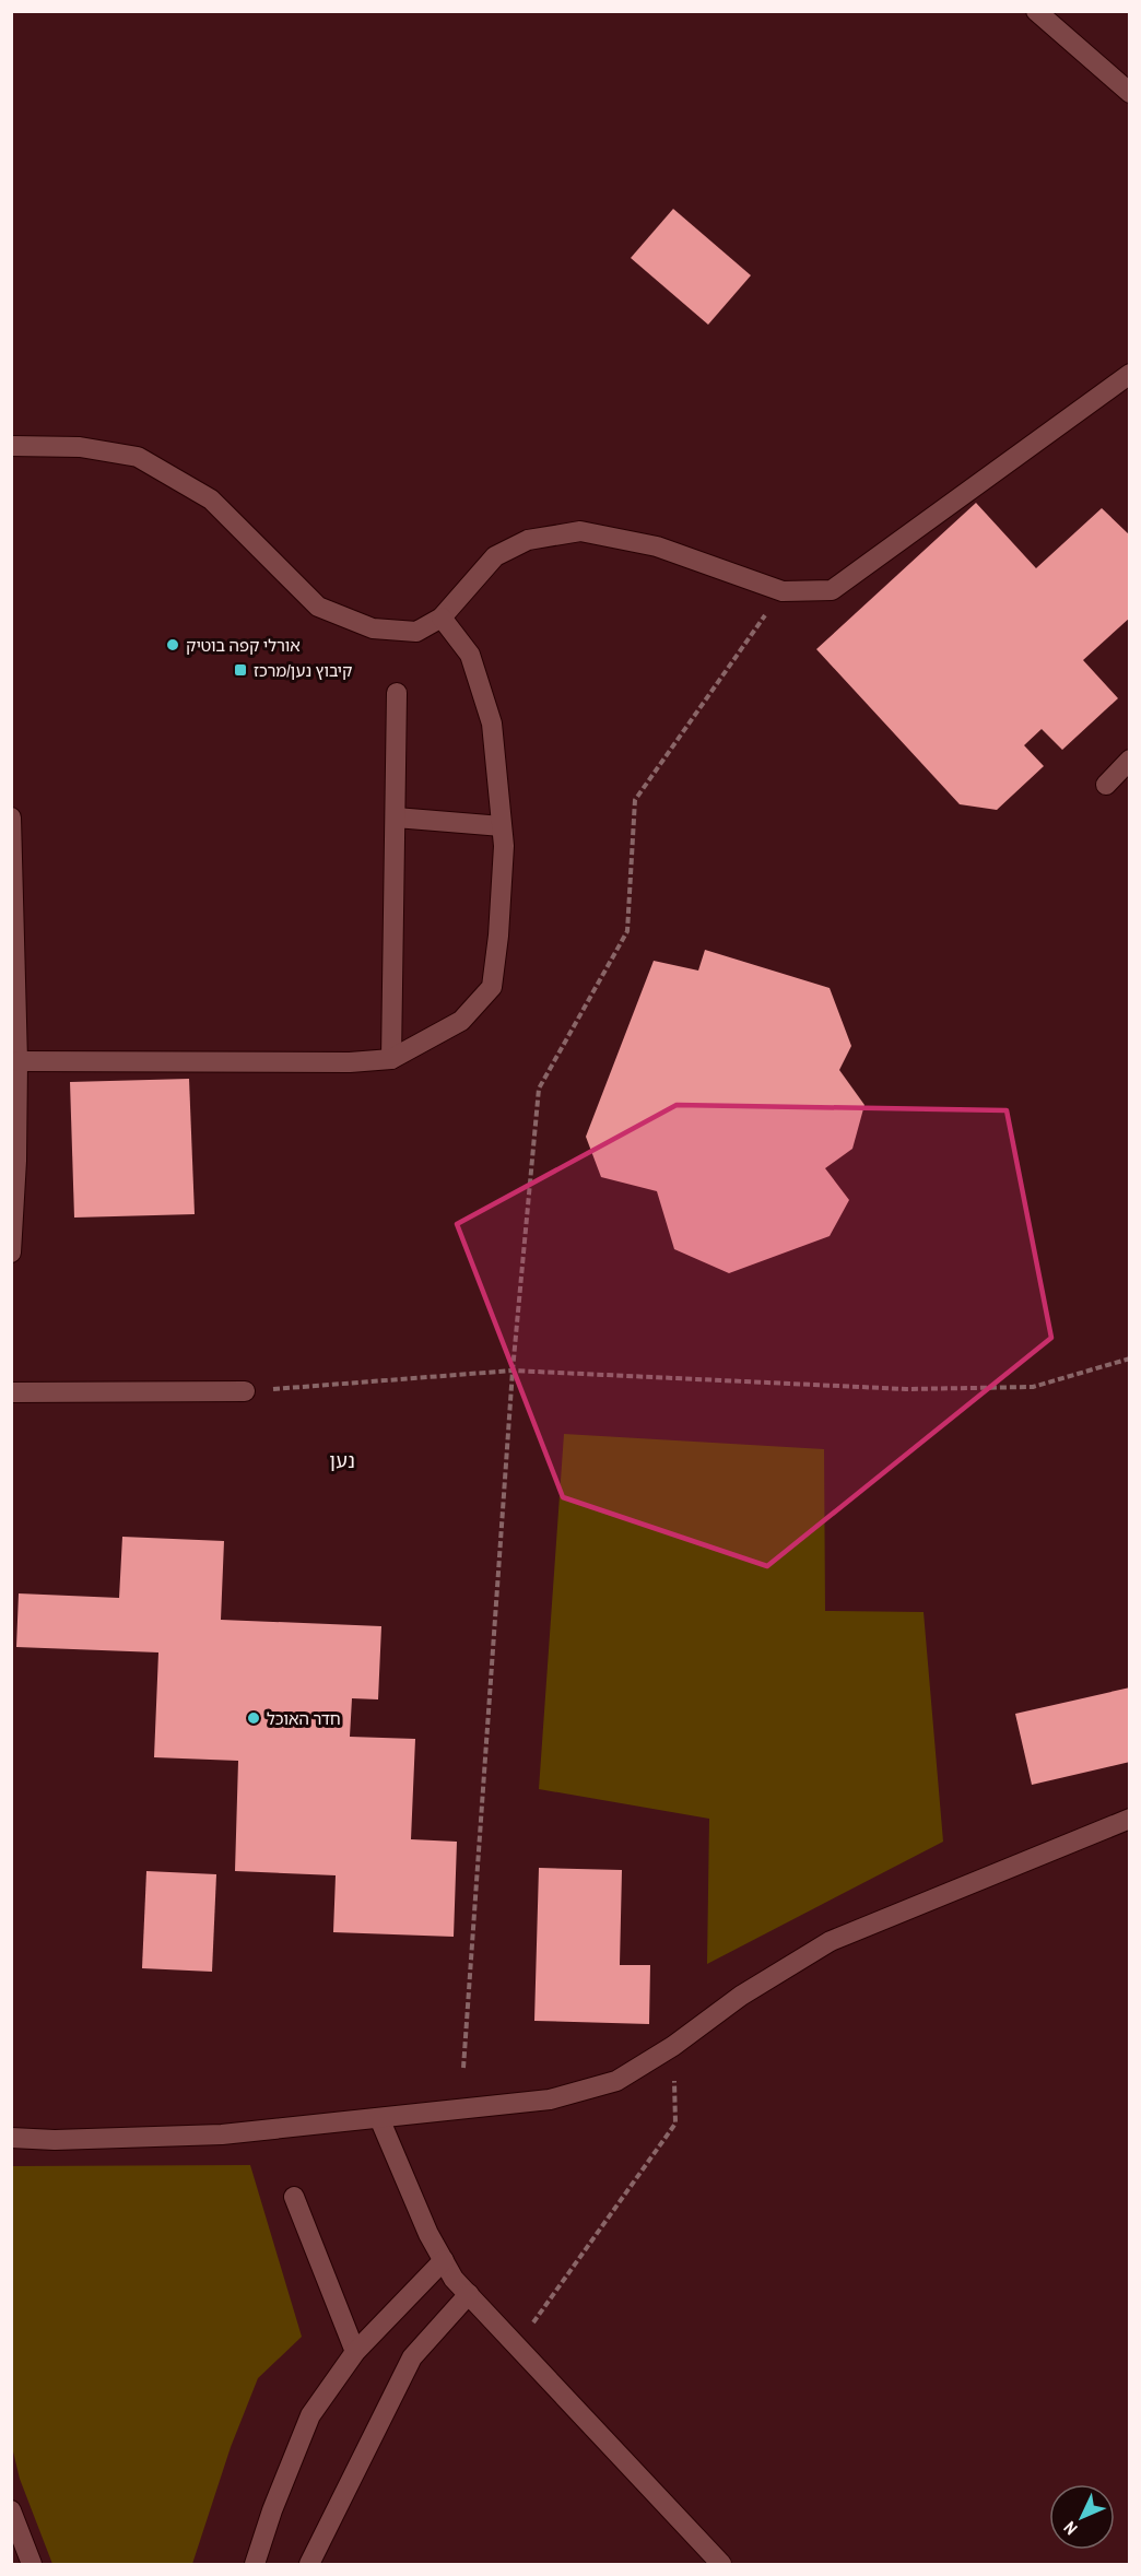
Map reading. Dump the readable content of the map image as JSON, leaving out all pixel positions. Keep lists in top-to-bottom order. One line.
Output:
{"districts":["נען"],"places":{"other":["אורלי קפה בוטיק","חדר האוכל"],"transit":["קיבוץ נען/מרכז"]},"north":"bottom left"}
